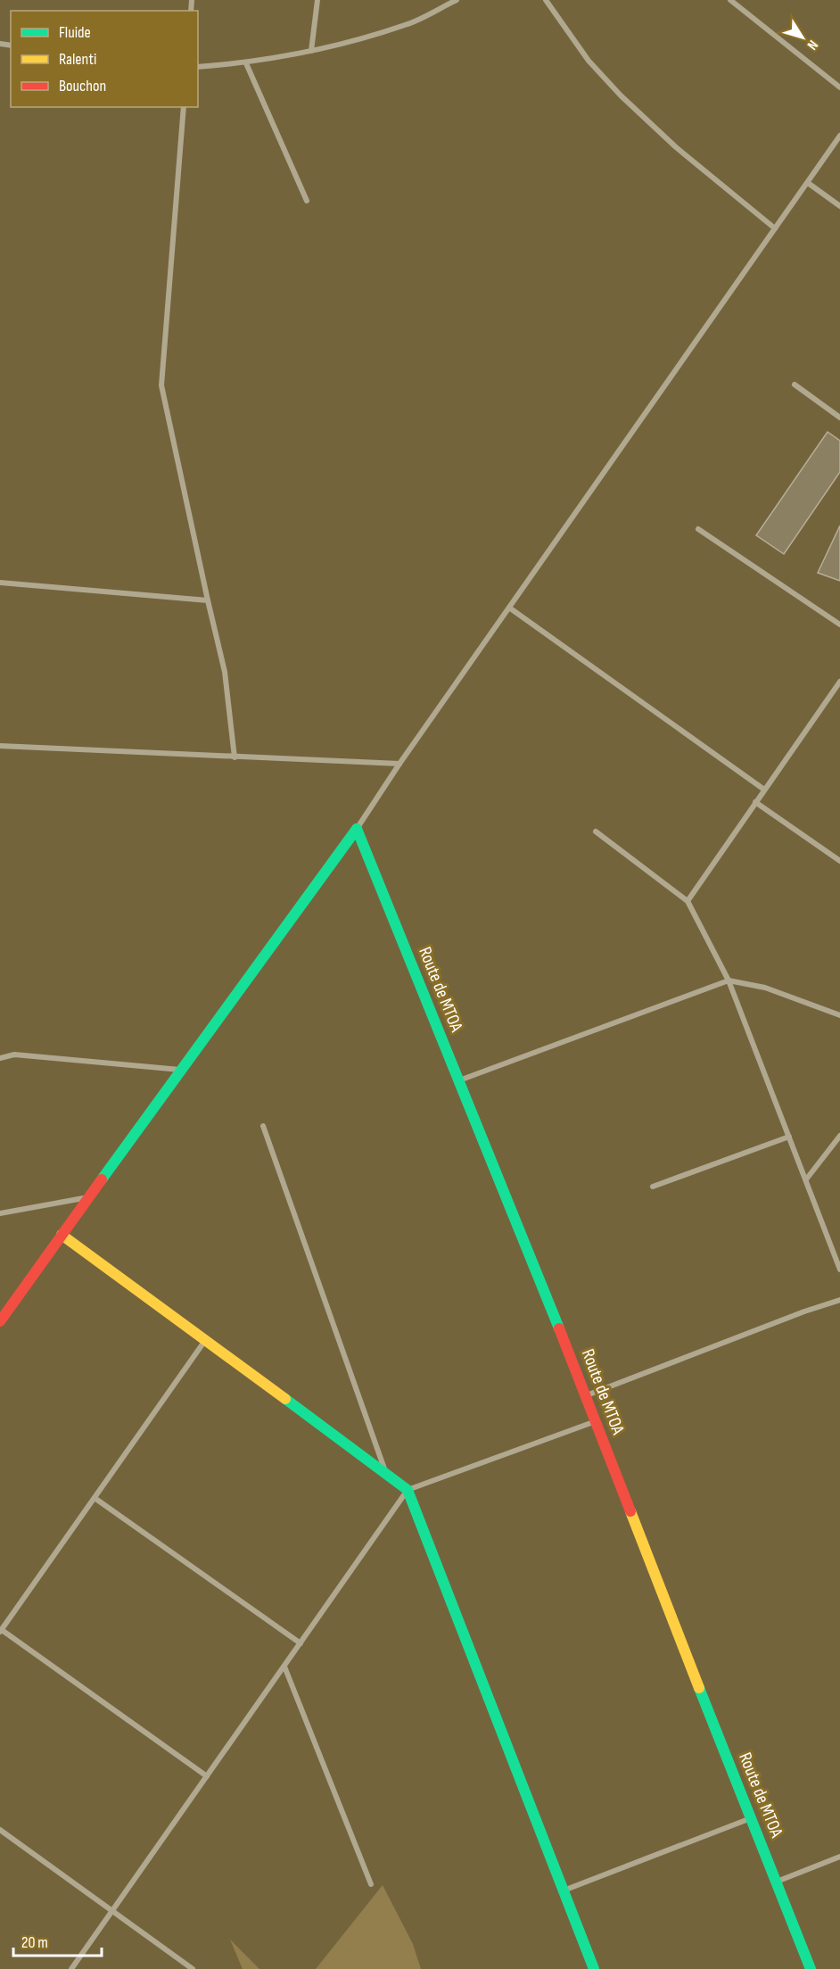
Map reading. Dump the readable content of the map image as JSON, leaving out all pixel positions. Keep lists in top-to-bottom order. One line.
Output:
{"streets":{"street":["Route de MTOA"]},"legend":["Fluide","Ralenti","Bouchon"],"scale_bar":"20 m","north":"bottom right"}
